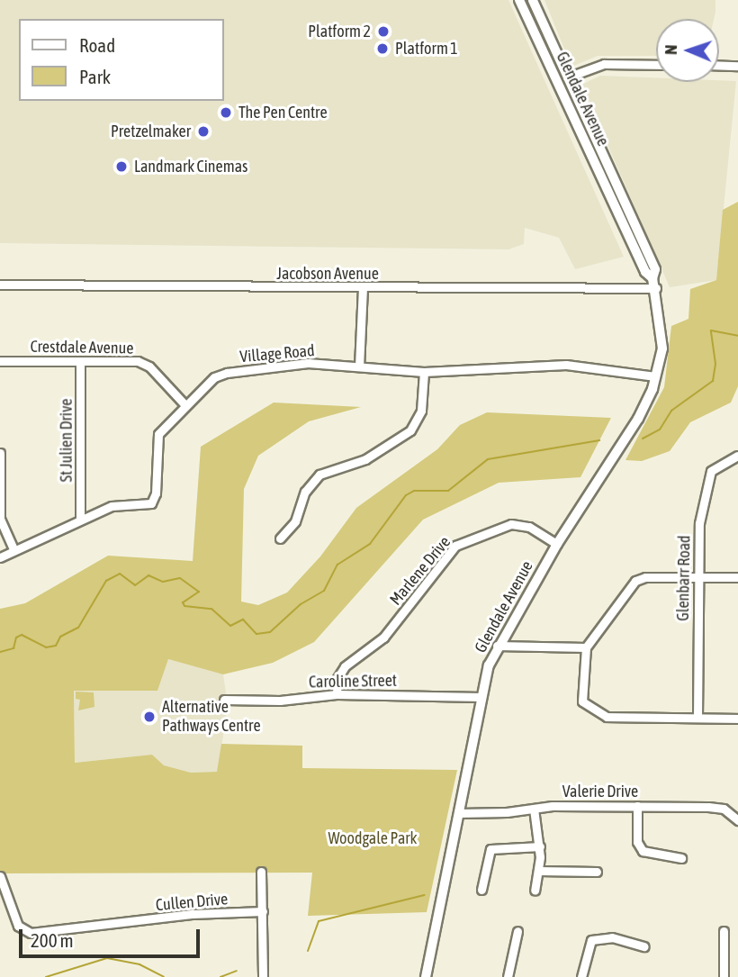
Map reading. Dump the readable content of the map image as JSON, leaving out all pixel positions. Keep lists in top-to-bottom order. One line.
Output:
{"streets":{"main road":["Glendale Avenue"],"street":["Jacobson Avenue","Crestdale Avenue","Village Road","St Julien Drive","Marlene Drive","Glenbarr Road","Caroline Street","Valerie Drive","Cullen Drive"]},"crossings":[["Glendale Avenue","Jacobson Avenue"],["Glendale Avenue","Village Road"],["Glendale Avenue","Marlene Drive"],["Glendale Avenue","Caroline Street"],["Glendale Avenue","Valerie Drive"],["Crestdale Avenue","Village Road"],["Crestdale Avenue","St Julien Drive"],["Village Road","St Julien Drive"],["Marlene Drive","Caroline Street"]],"parks":["Woodgale Park"],"places":["Platform 2","Platform 1","The Pen Centre","Pretzelmaker","Landmark Cinemas","Alternative Pathways Centre"],"legend":["Road","Park"],"scale_bar":"200 m","north":"left"}
